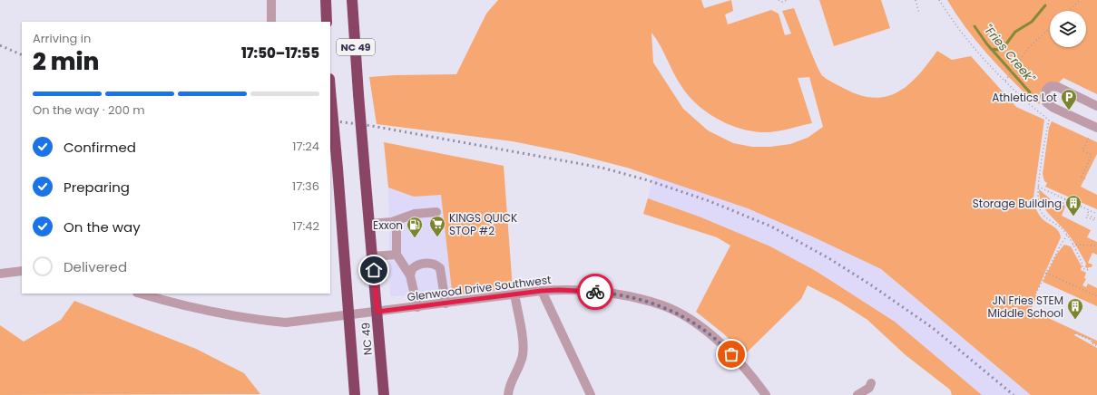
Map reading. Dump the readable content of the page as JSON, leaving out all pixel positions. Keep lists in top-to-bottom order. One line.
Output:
{"streets":{"highway":["NC 49"],"street":["Glenwood Drive Southwest"]},"crossings":[["NC 49","Glenwood Drive Southwest"]],"water":["\"Fries Creek\""],"places":{"parking":["Athletics Lot"],"building":["Storage Building","JN Fries STEM Middle School"],"supermarket":["KINGS QUICK STOP #2"],"fuel station":["Exxon"]},"page":{"heading":["2 min","Arriving in","17:50–17:55"],"bar":"On the way · 200 m","list":[["Confirmed","17:24"],["Preparing","17:36"],["On the way","17:42"],"Delivered"]}}
